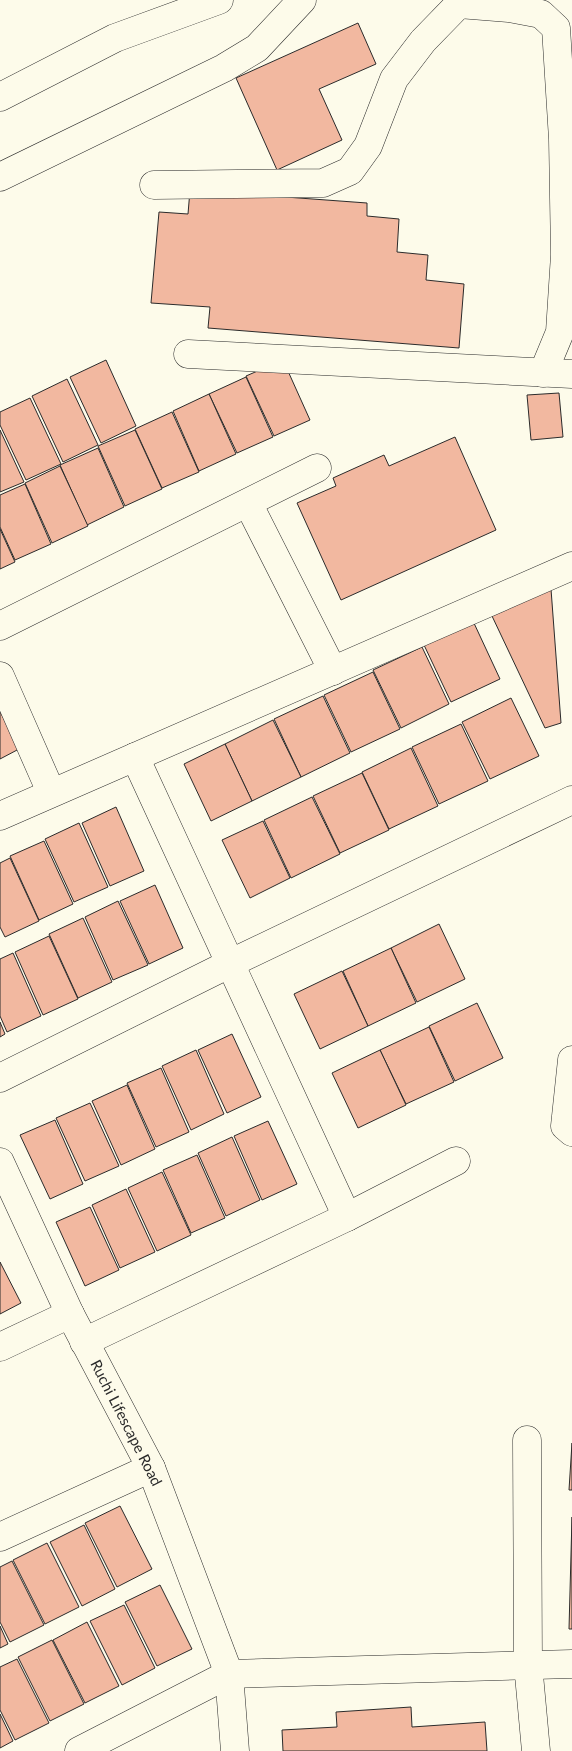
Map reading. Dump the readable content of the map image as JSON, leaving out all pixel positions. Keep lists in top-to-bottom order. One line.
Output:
{"streets":{"street":["Ruchi Lifescape Road"]}}
